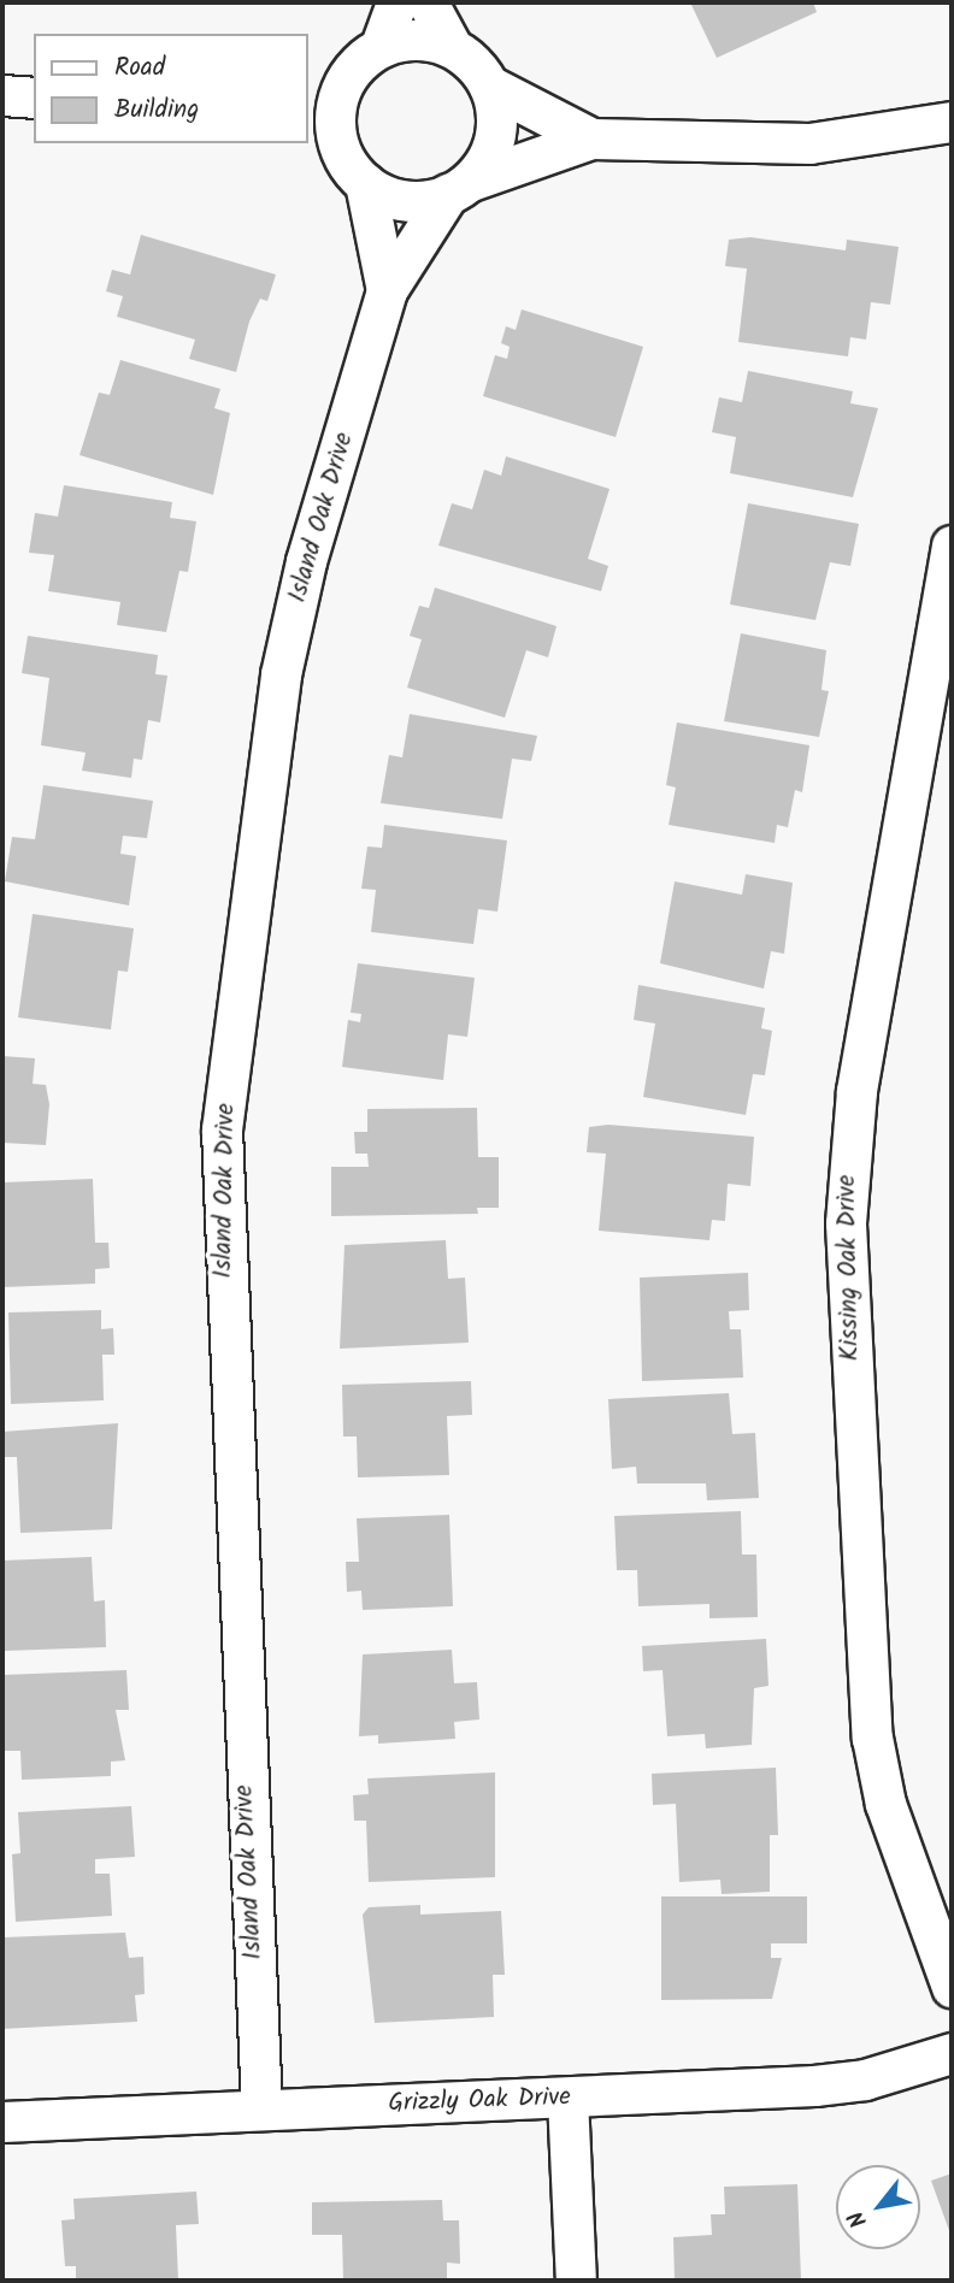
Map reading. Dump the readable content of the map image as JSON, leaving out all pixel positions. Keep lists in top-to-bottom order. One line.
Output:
{"streets":{"street":["Island Oak Drive","Kissing Oak Drive","Grizzly Oak Drive"]},"crossings":[["Island Oak Drive","Grizzly Oak Drive"]],"legend":["Road","Building"],"north":"bottom left"}
